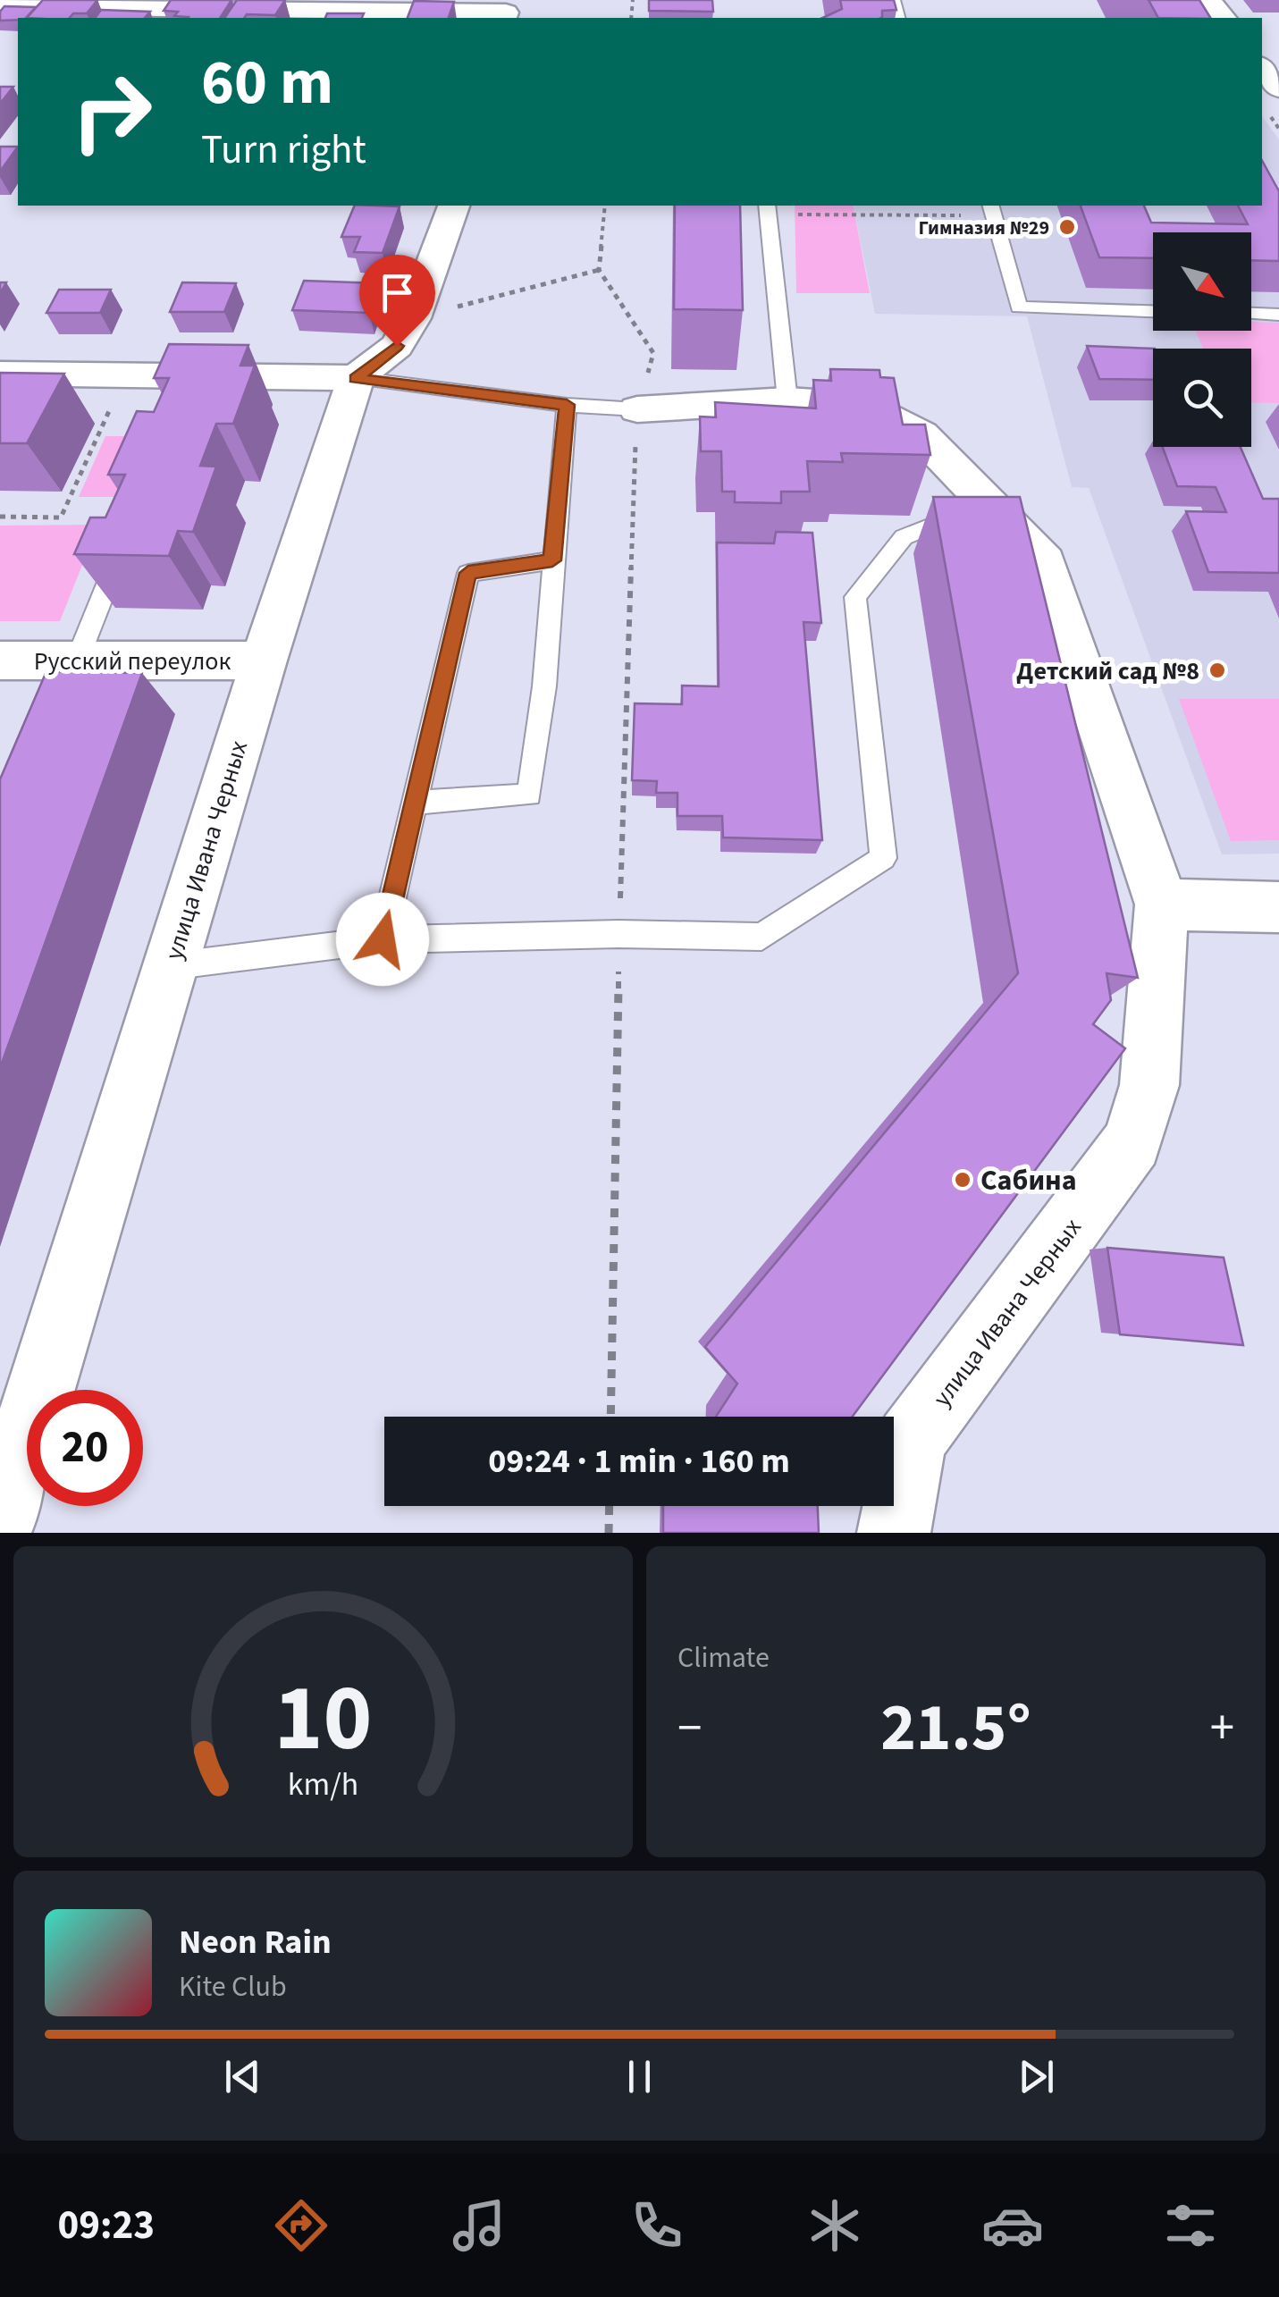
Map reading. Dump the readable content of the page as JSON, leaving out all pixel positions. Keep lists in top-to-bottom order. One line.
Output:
{"streets":{"street":["Русский переулок","улица Ивана Черных"]},"crossings":[["Русский переулок","улица Ивана Черных"]],"places":["Гимназия №29","Детский сад №8","Сабина"],"north":"bottom right","page":{"turn":["60 m","Turn right"],"limit":"20","trip":"09:24 · 1 min · 160 m","tile":"Climate","heat":["−","21.5°","+"],"song":["Neon Rain","Kite Club"],"tabs":"09:23","gauge":["10","km/h"]}}
